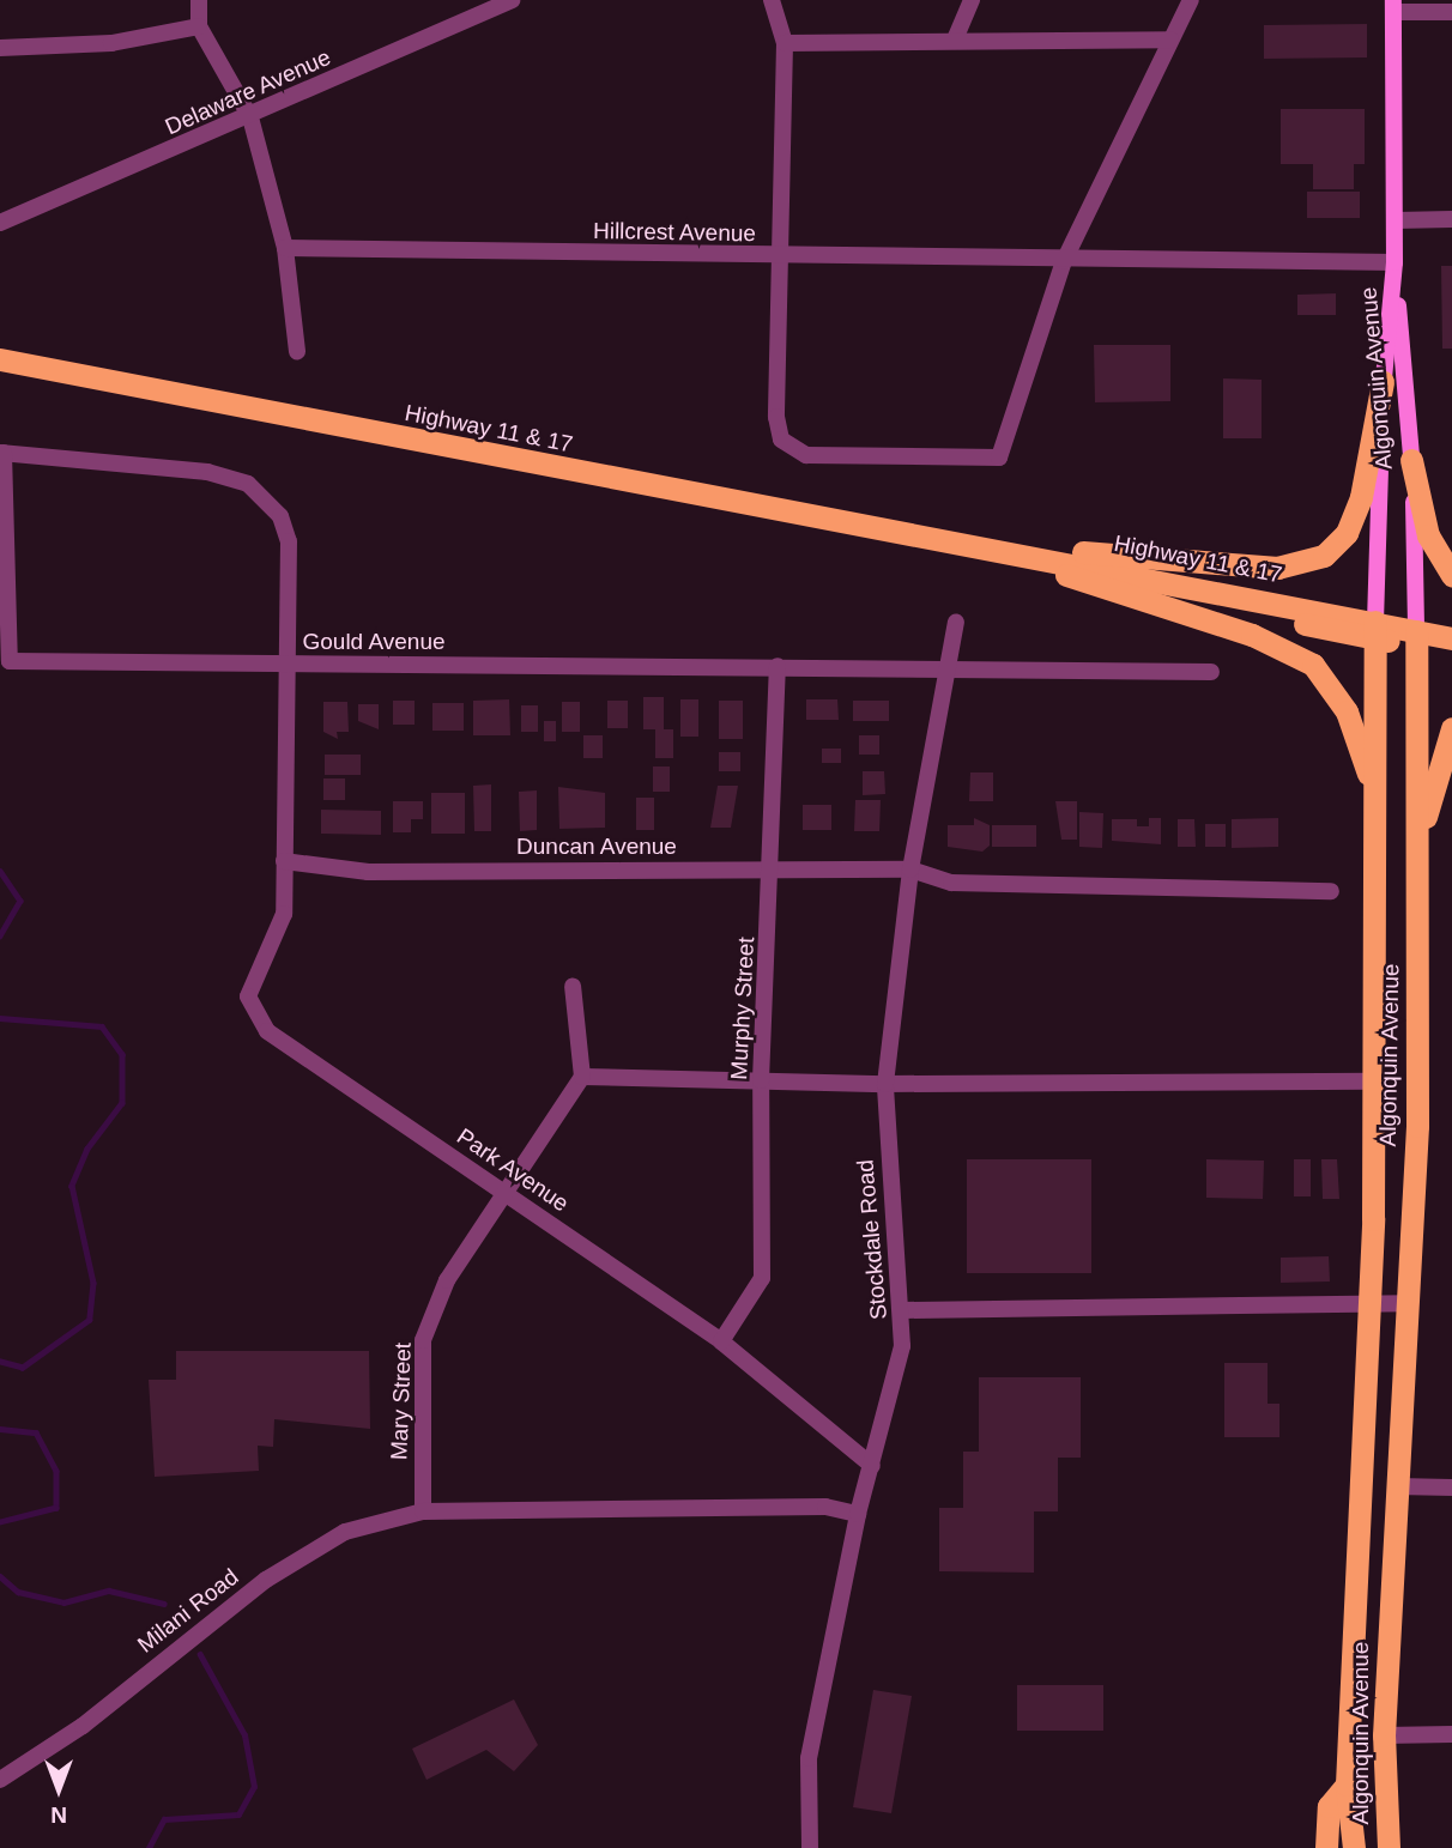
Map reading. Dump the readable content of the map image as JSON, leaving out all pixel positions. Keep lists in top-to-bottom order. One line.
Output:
{"streets":{"highway":["Algonquin Avenue","Highway 11 & 17"],"street":["Delaware Avenue","Hillcrest Avenue","Gould Avenue","Duncan Avenue","Murphy Street","Park Avenue","Stockdale Road","Mary Street","Milani Road"]},"crossings":[["Hillcrest Avenue","Algonquin Avenue"],["Algonquin Avenue","Highway 11 & 17"],["Gould Avenue","Murphy Street"],["Gould Avenue","Stockdale Road"],["Duncan Avenue","Murphy Street"],["Duncan Avenue","Park Avenue"],["Duncan Avenue","Stockdale Road"],["Murphy Street","Park Avenue"],["Park Avenue","Stockdale Road"],["Park Avenue","Mary Street"],["Stockdale Road","Milani Road"],["Mary Street","Milani Road"]],"north":"bottom"}
